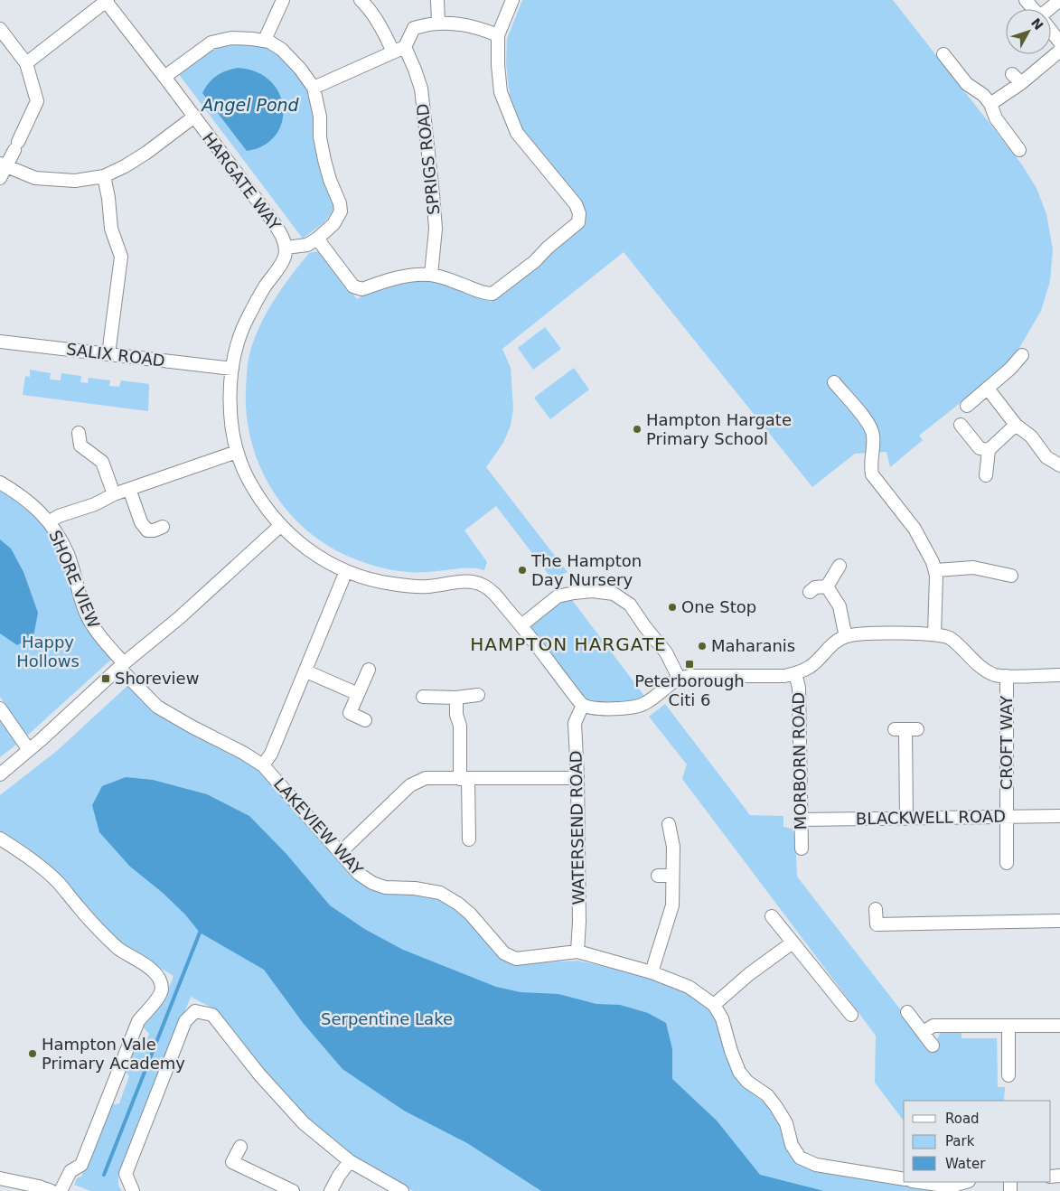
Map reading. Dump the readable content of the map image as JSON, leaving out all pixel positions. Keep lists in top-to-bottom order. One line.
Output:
{"streets":{"street":["SPRIGS ROAD","HARGATE WAY","SALIX ROAD","SHORE VIEW","CROFT WAY","MORBORN ROAD","BLACKWELL ROAD","LAKEVIEW WAY","WATERSEND ROAD"]},"crossings":[["HARGATE WAY","SALIX ROAD"],["HARGATE WAY","WATERSEND ROAD"],["SHORE VIEW","LAKEVIEW WAY"],["CROFT WAY","BLACKWELL ROAD"],["MORBORN ROAD","BLACKWELL ROAD"],["LAKEVIEW WAY","WATERSEND ROAD"]],"districts":["HAMPTON HARGATE"],"water":["Angel Pond"],"parks":["Happy Hollows","Serpentine Lake"],"places":{"other":["Hampton Hargate Primary School","The Hampton Day Nursery","One Stop","Maharanis","Hampton Vale Primary Academy"],"transit":["Peterborough Citi 6","Shoreview"]},"legend":["Road","Park","Water"],"north":"top right"}
